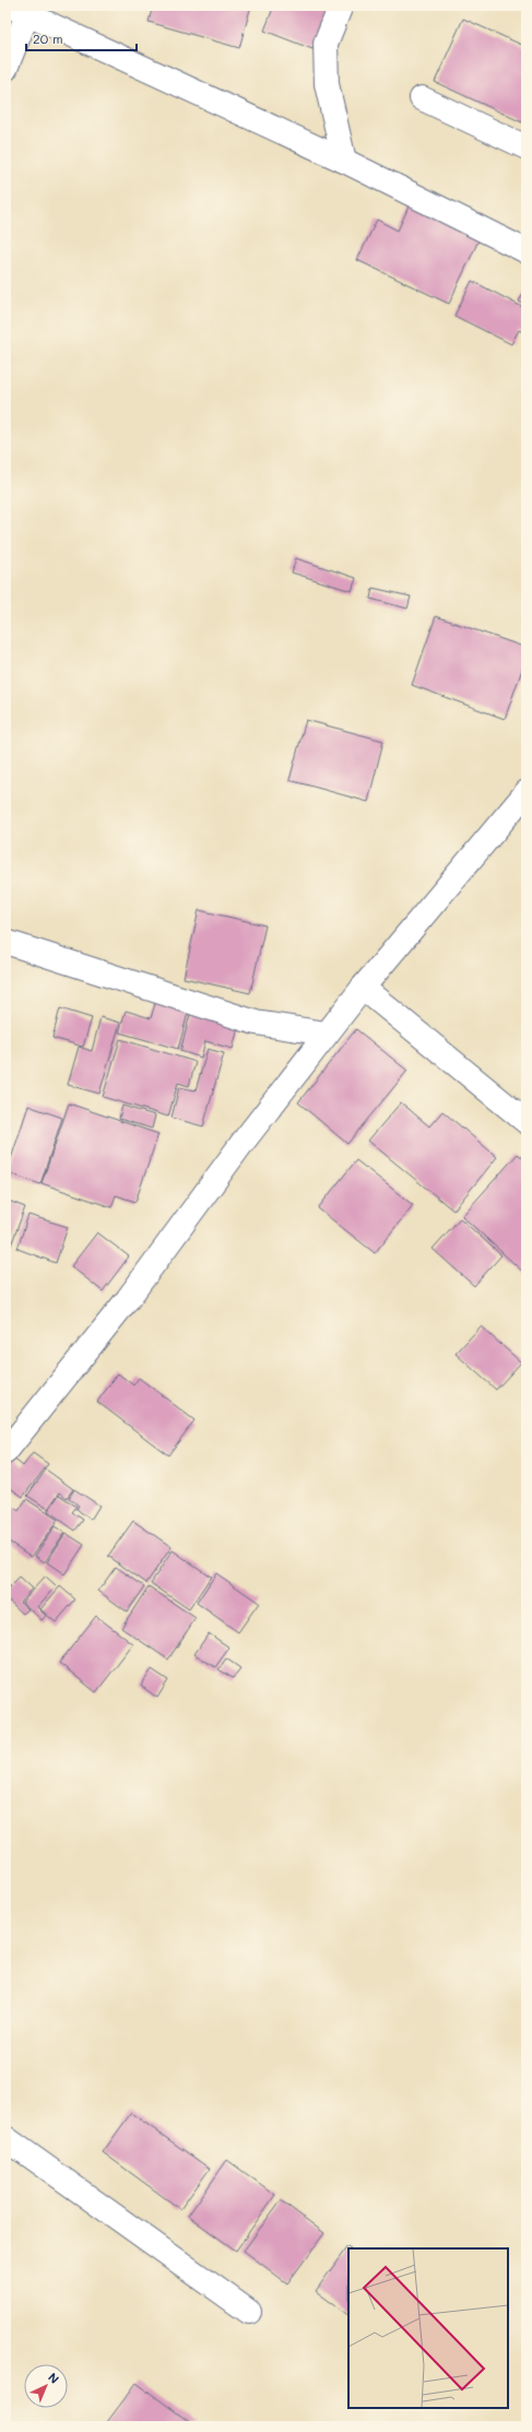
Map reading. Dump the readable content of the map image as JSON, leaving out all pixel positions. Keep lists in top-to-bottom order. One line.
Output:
{"scale_bar":"20 m","north":"top right"}
